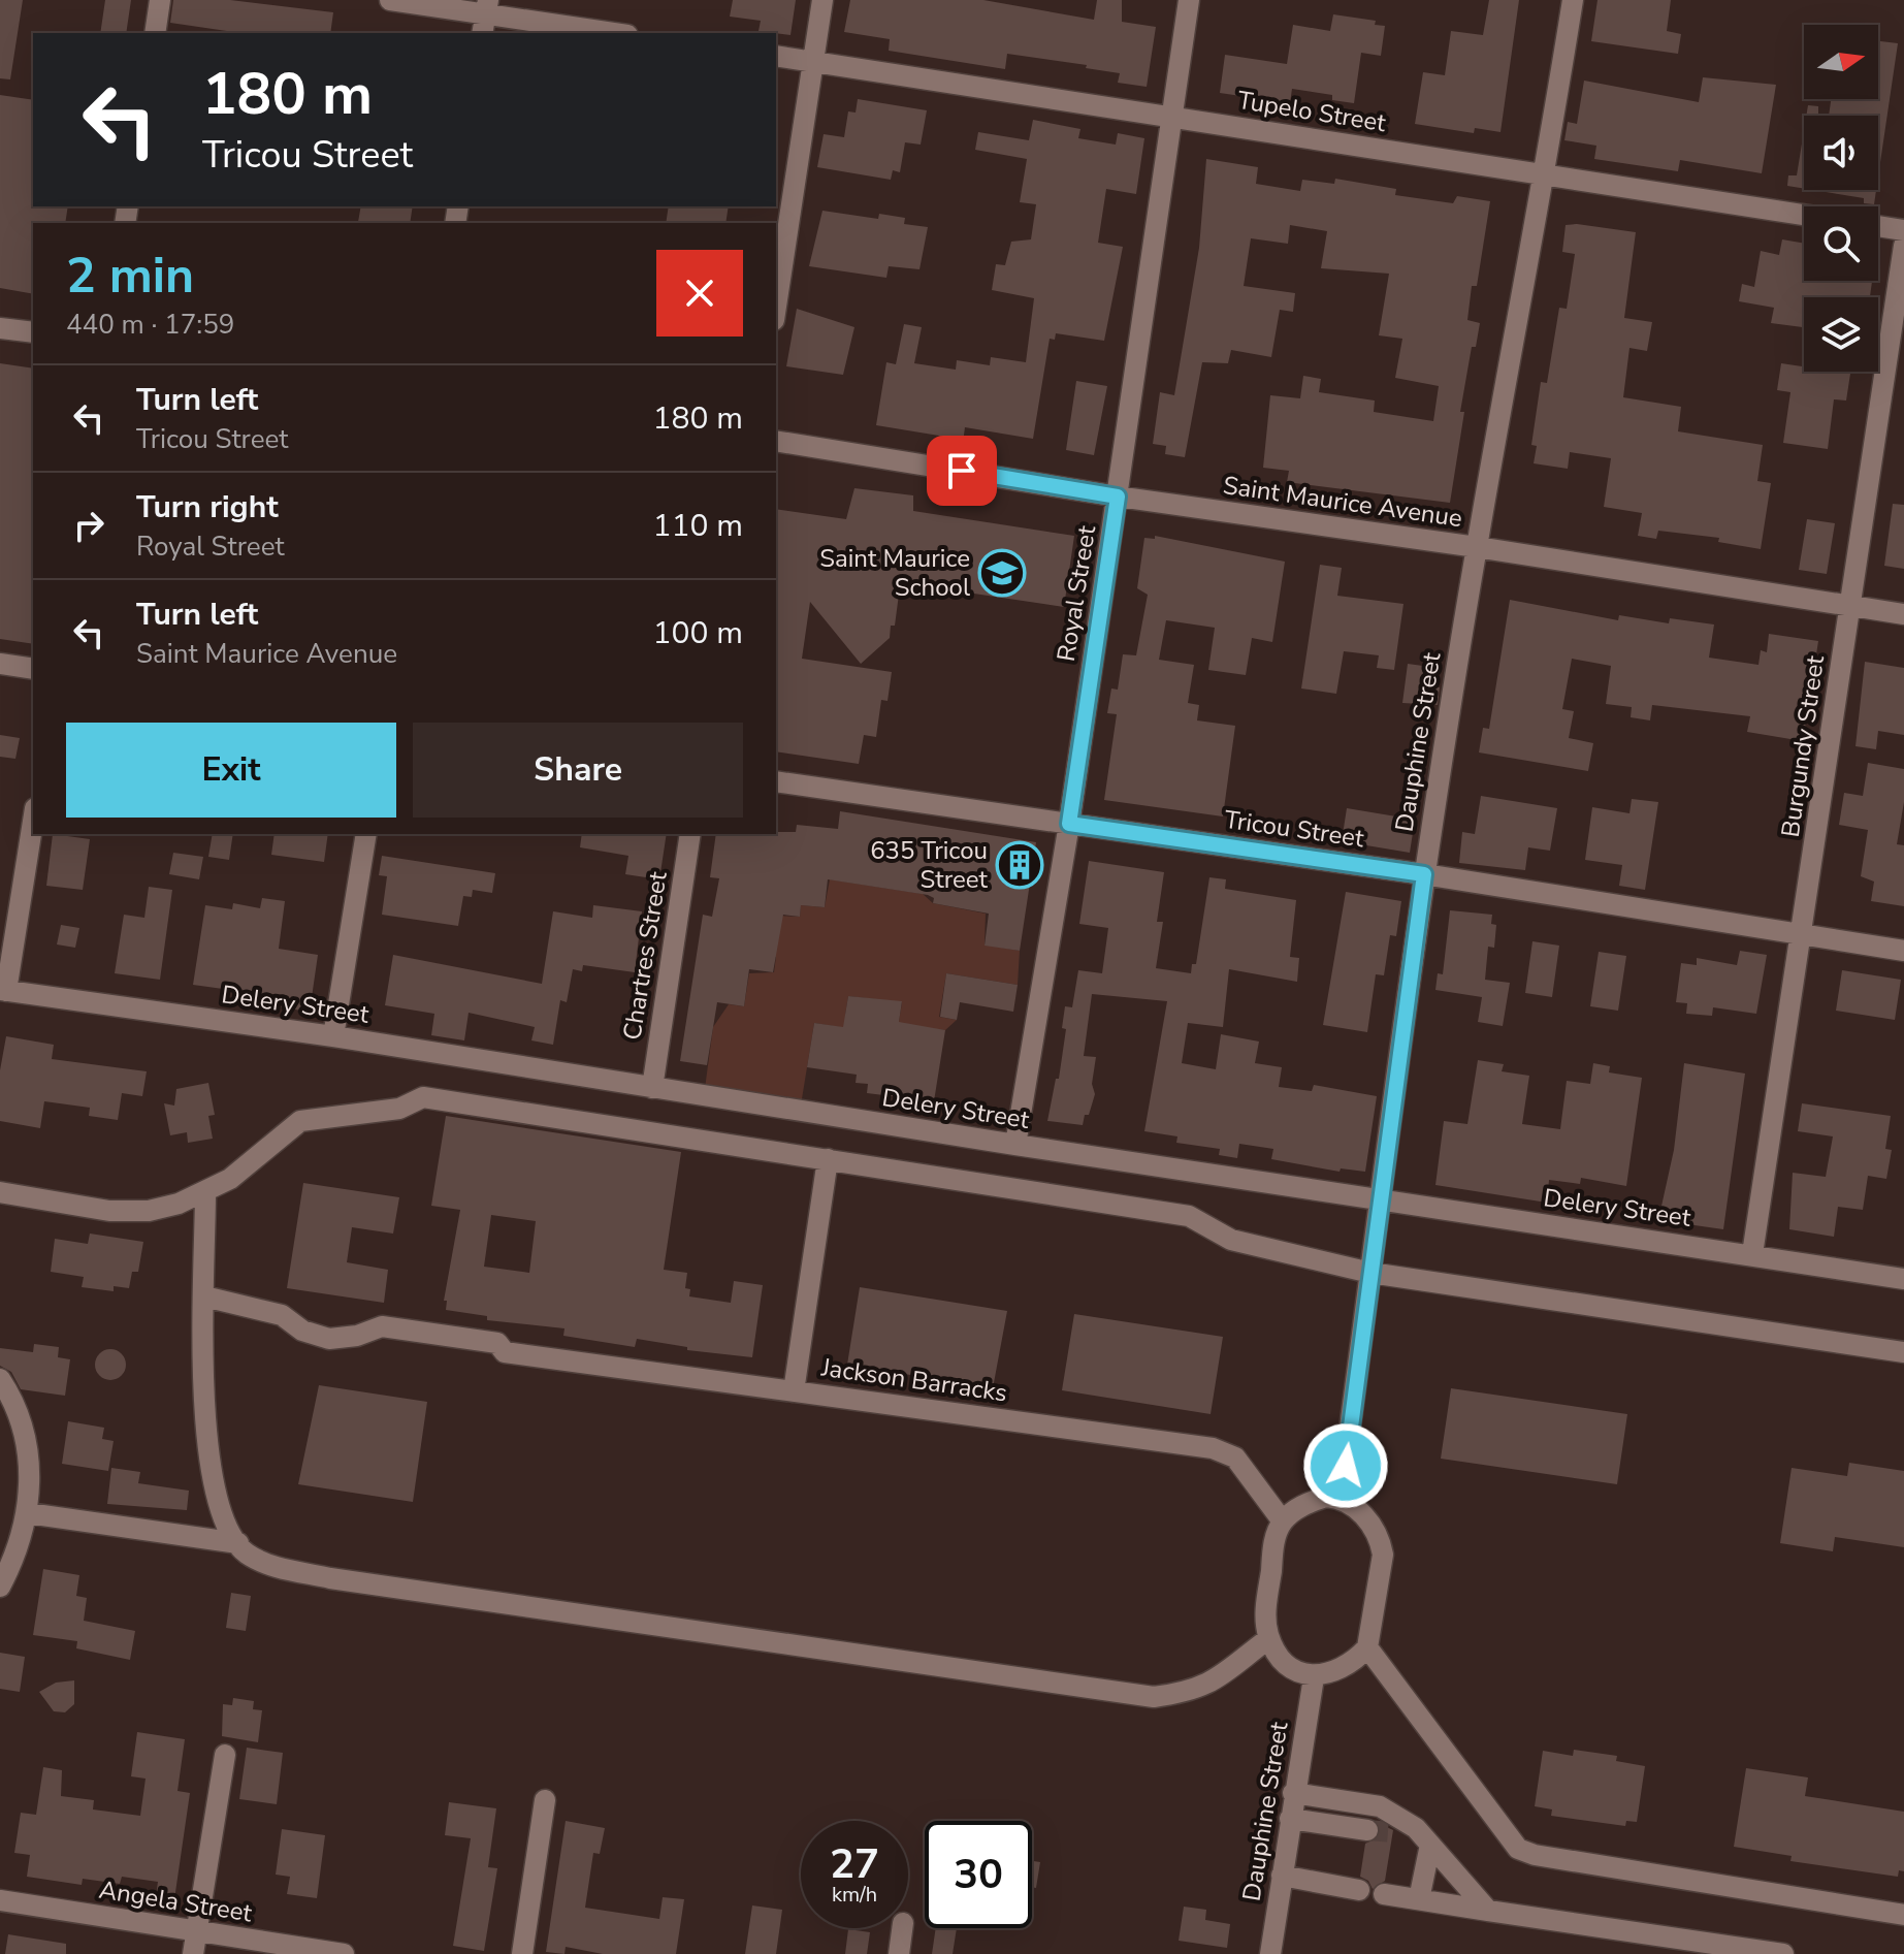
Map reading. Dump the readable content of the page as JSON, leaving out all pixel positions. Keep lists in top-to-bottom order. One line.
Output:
{"streets":{"street":["Tupelo Street","Saint Maurice Avenue","Royal Street","Dauphine Street","Burgundy Street","Tricou Street","Chartres Street","Delery Street","Jackson Barracks","Angela Street"]},"crossings":[["Tupelo Street","Royal Street"],["Tupelo Street","Dauphine Street"],["Saint Maurice Avenue","Royal Street"],["Saint Maurice Avenue","Dauphine Street"],["Saint Maurice Avenue","Burgundy Street"],["Royal Street","Tricou Street"],["Royal Street","Delery Street"],["Dauphine Street","Tricou Street"],["Dauphine Street","Delery Street"],["Dauphine Street","Jackson Barracks"],["Burgundy Street","Tricou Street"],["Burgundy Street","Delery Street"],["Chartres Street","Delery Street"]],"places":{"school or university":["Saint Maurice School"],"building":["635 Tricou Street"]},"north":"right","page":{"turn":["180 m","Tricou Street"],"heading":["2 min","440 m · 17:59"],"list":[{"name":"Turn left","note":"Tricou Street","value":"180 m"},{"name":"Turn right","note":"Royal Street","value":"110 m"},{"name":"Turn left","note":"Saint Maurice Avenue","value":"100 m"}],"buttons":["Exit","Share"],"speed":"27 km/h","limit":"30"}}
